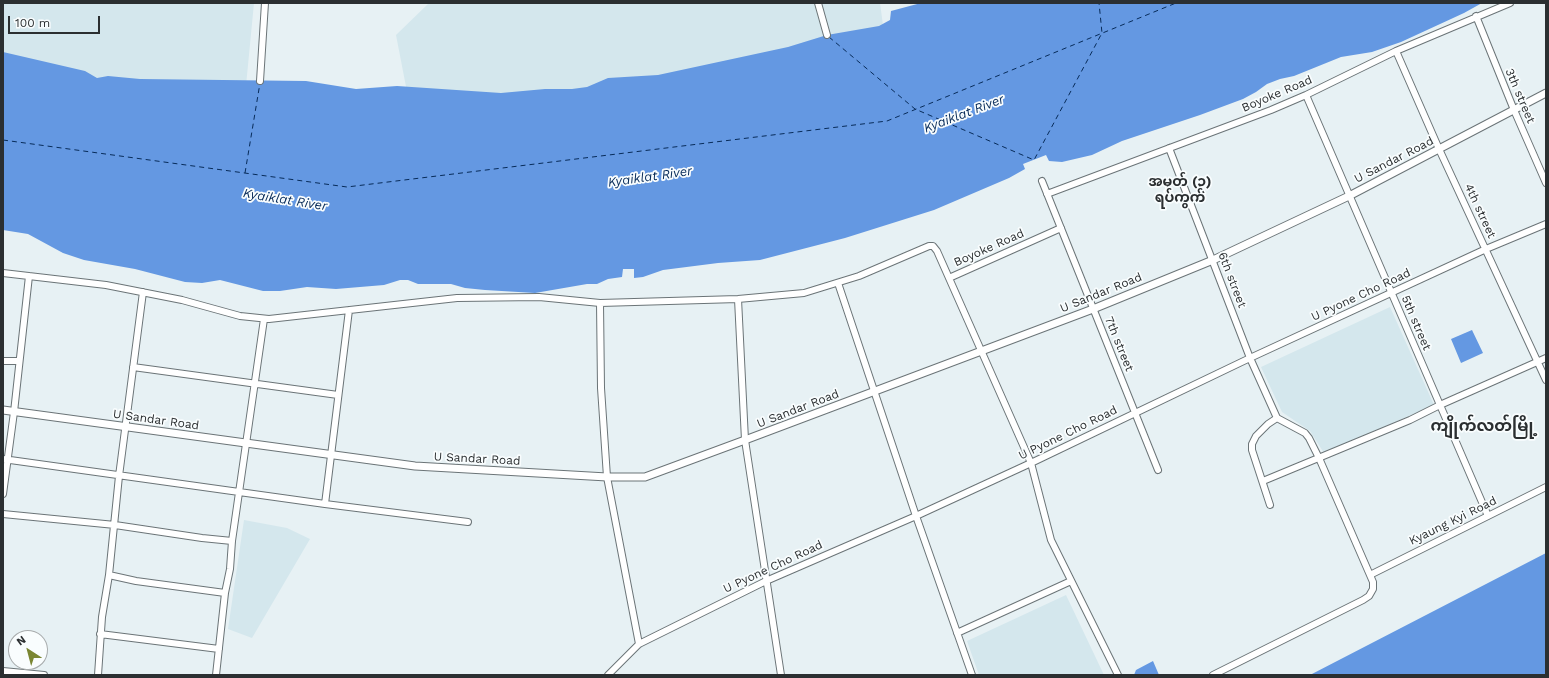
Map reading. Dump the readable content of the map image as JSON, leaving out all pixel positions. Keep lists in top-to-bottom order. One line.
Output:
{"streets":{"main road":["U Sandar Road"],"street":["Boyoke Road","3th street","4th street","6th street","U Pyone Cho Road","5th street","7th street","Kyaung Kyi Road"]},"crossings":[["Boyoke Road","3th street"],["Boyoke Road","4th street"],["Boyoke Road","6th street"],["Boyoke Road","5th street"],["Boyoke Road","7th street"],["3th street","U Sandar Road"],["U Sandar Road","4th street"],["U Sandar Road","6th street"],["U Sandar Road","5th street"],["U Sandar Road","7th street"],["4th street","U Pyone Cho Road"],["6th street","U Pyone Cho Road"],["U Pyone Cho Road","5th street"],["U Pyone Cho Road","7th street"],["5th street","Kyaung Kyi Road"]],"districts":["အမှတ် (၃) ရပ်ကွက်","ကျိုက်လတ်မြို့"],"water":["Kyaiklat River"],"scale_bar":"100 m","north":"top left"}
